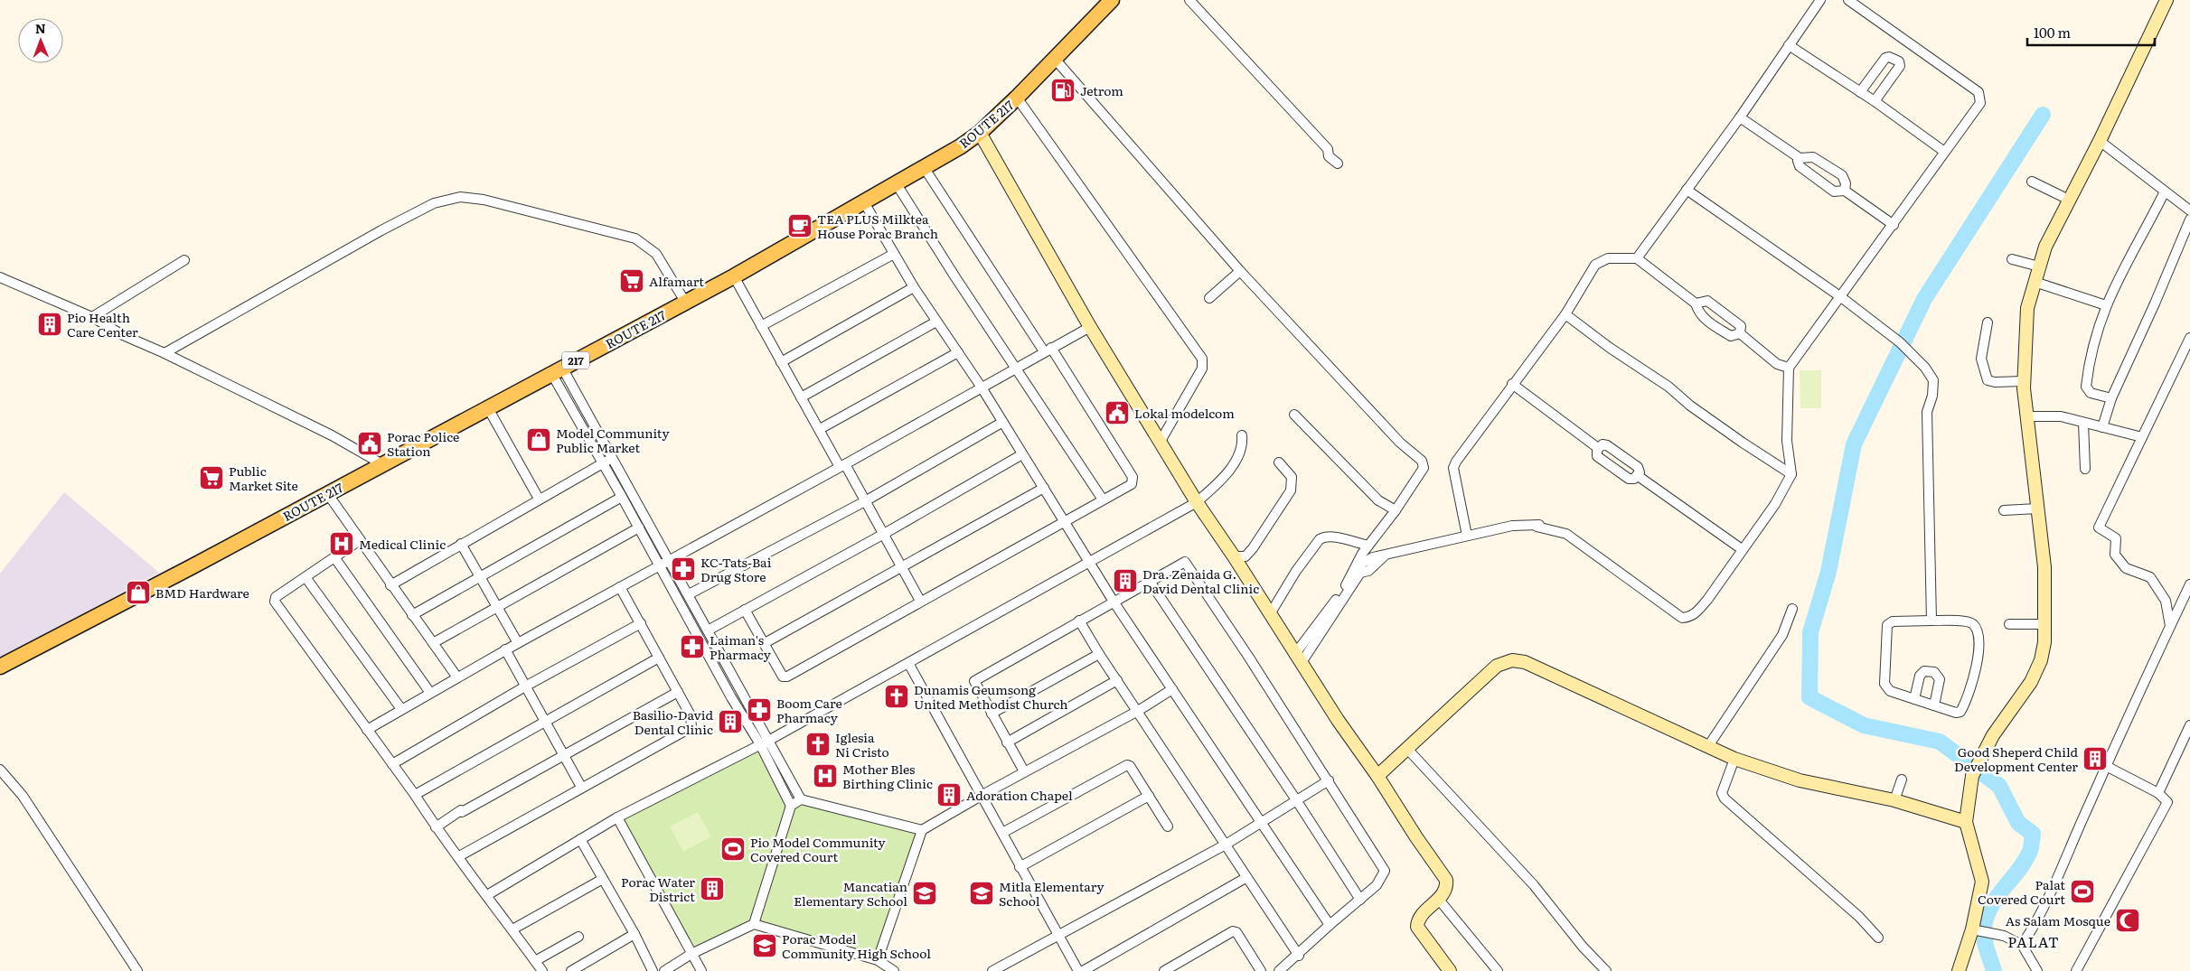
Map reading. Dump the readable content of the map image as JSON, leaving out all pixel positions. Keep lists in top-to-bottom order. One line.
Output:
{"streets":{"main road":["ROUTE 217","217"]},"districts":["PALAT"],"places":{"fuel station":["Jetrom"],"cafe":["TEA PLUS Milktea House Porac Branch"],"supermarket":["Alfamart","Public Market Site"],"building":["Pio Health Care Center","Dra. Zenaida G. David Dental Clinic","Basilio-David Dental Clinic","Good Sheperd Child Development Center","Adoration Chapel","Porac Water District"],"public building":["Lokal modelcom","Porac Police Station"],"shop":["Model Community Public Market","BMD Hardware"],"hospital":["Medical Clinic","Mother Bles Birthing Clinic"],"pharmacy":["KC-Tats-Bai Drug Store","Laiman's Pharmacy","Boom Care Pharmacy"],"church":["Dunamis Geumsong United Methodist Church","Iglesia Ni Cristo"],"sports":["Pio Model Community Covered Court","Palat Covered Court"],"school or university":["Mancatian Elementary School","Mitla Elementary School","Porac Model Community High School"],"mosque":["As Salam Mosque"]},"scale_bar":"100 m","north":"top"}
